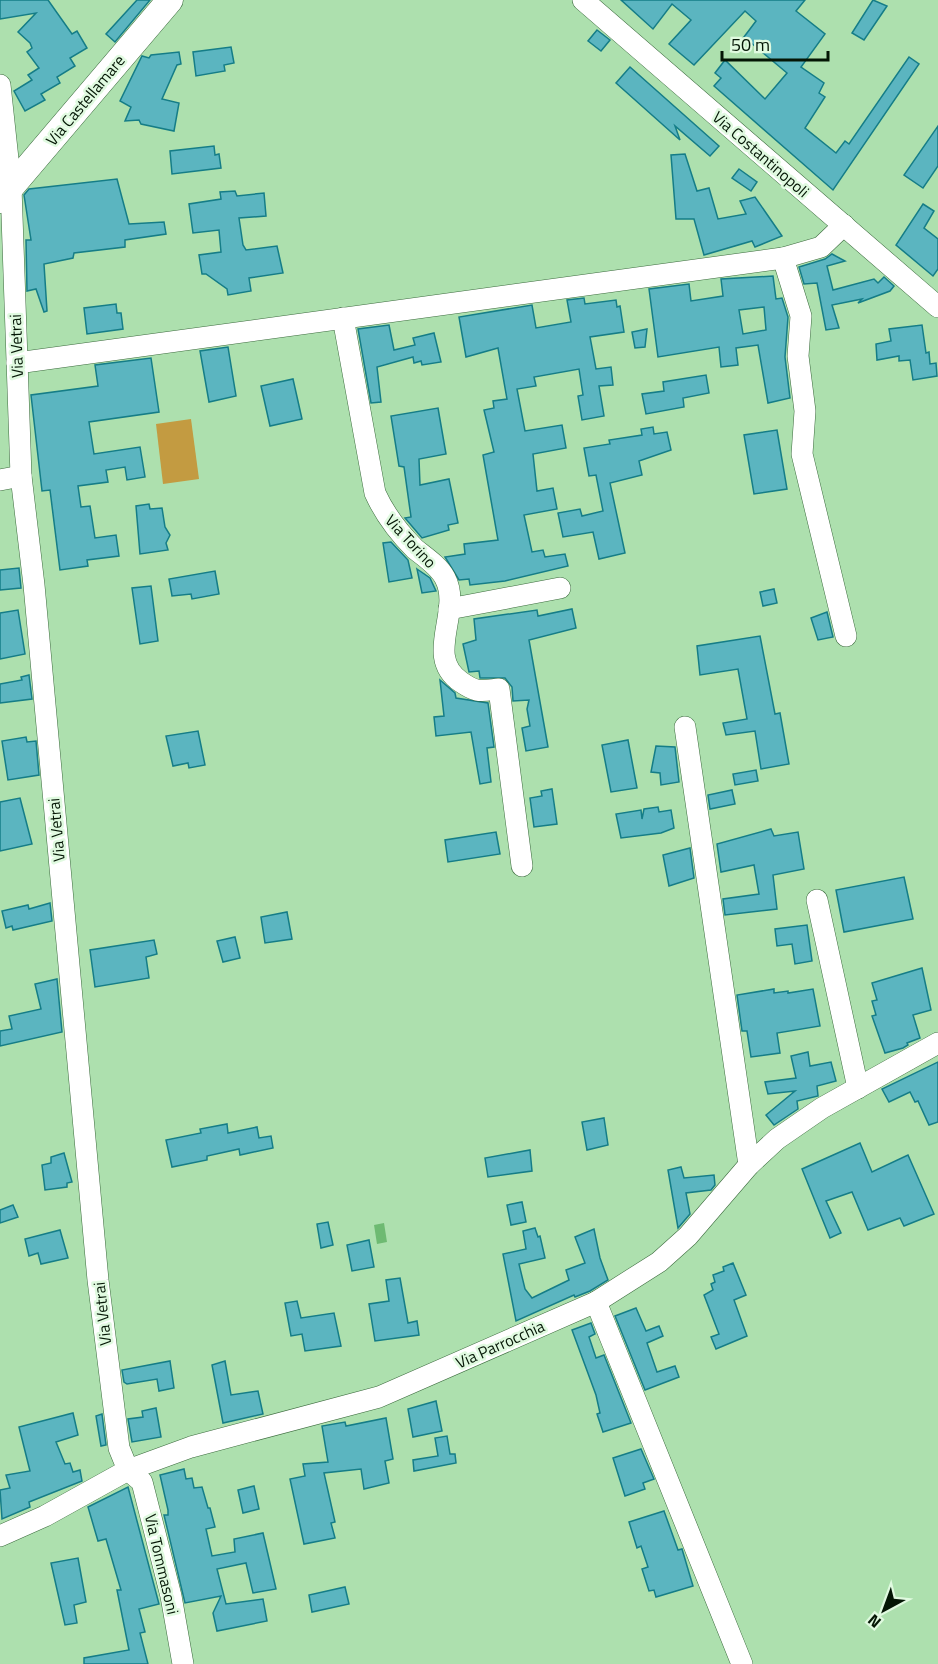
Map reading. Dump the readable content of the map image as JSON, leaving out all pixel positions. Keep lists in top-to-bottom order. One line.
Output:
{"streets":{"main road":["Via Castellamare"],"street":["Via Costantinopoli","Via Vetrai","Via Torino","Via Parrocchia","Via Tommasoni"]},"crossings":[["Via Castellamare","Via Vetrai"],["Via Vetrai","Via Parrocchia"],["Via Vetrai","Via Tommasoni"],["Via Parrocchia","Via Tommasoni"]],"scale_bar":"50 m","north":"bottom left"}
